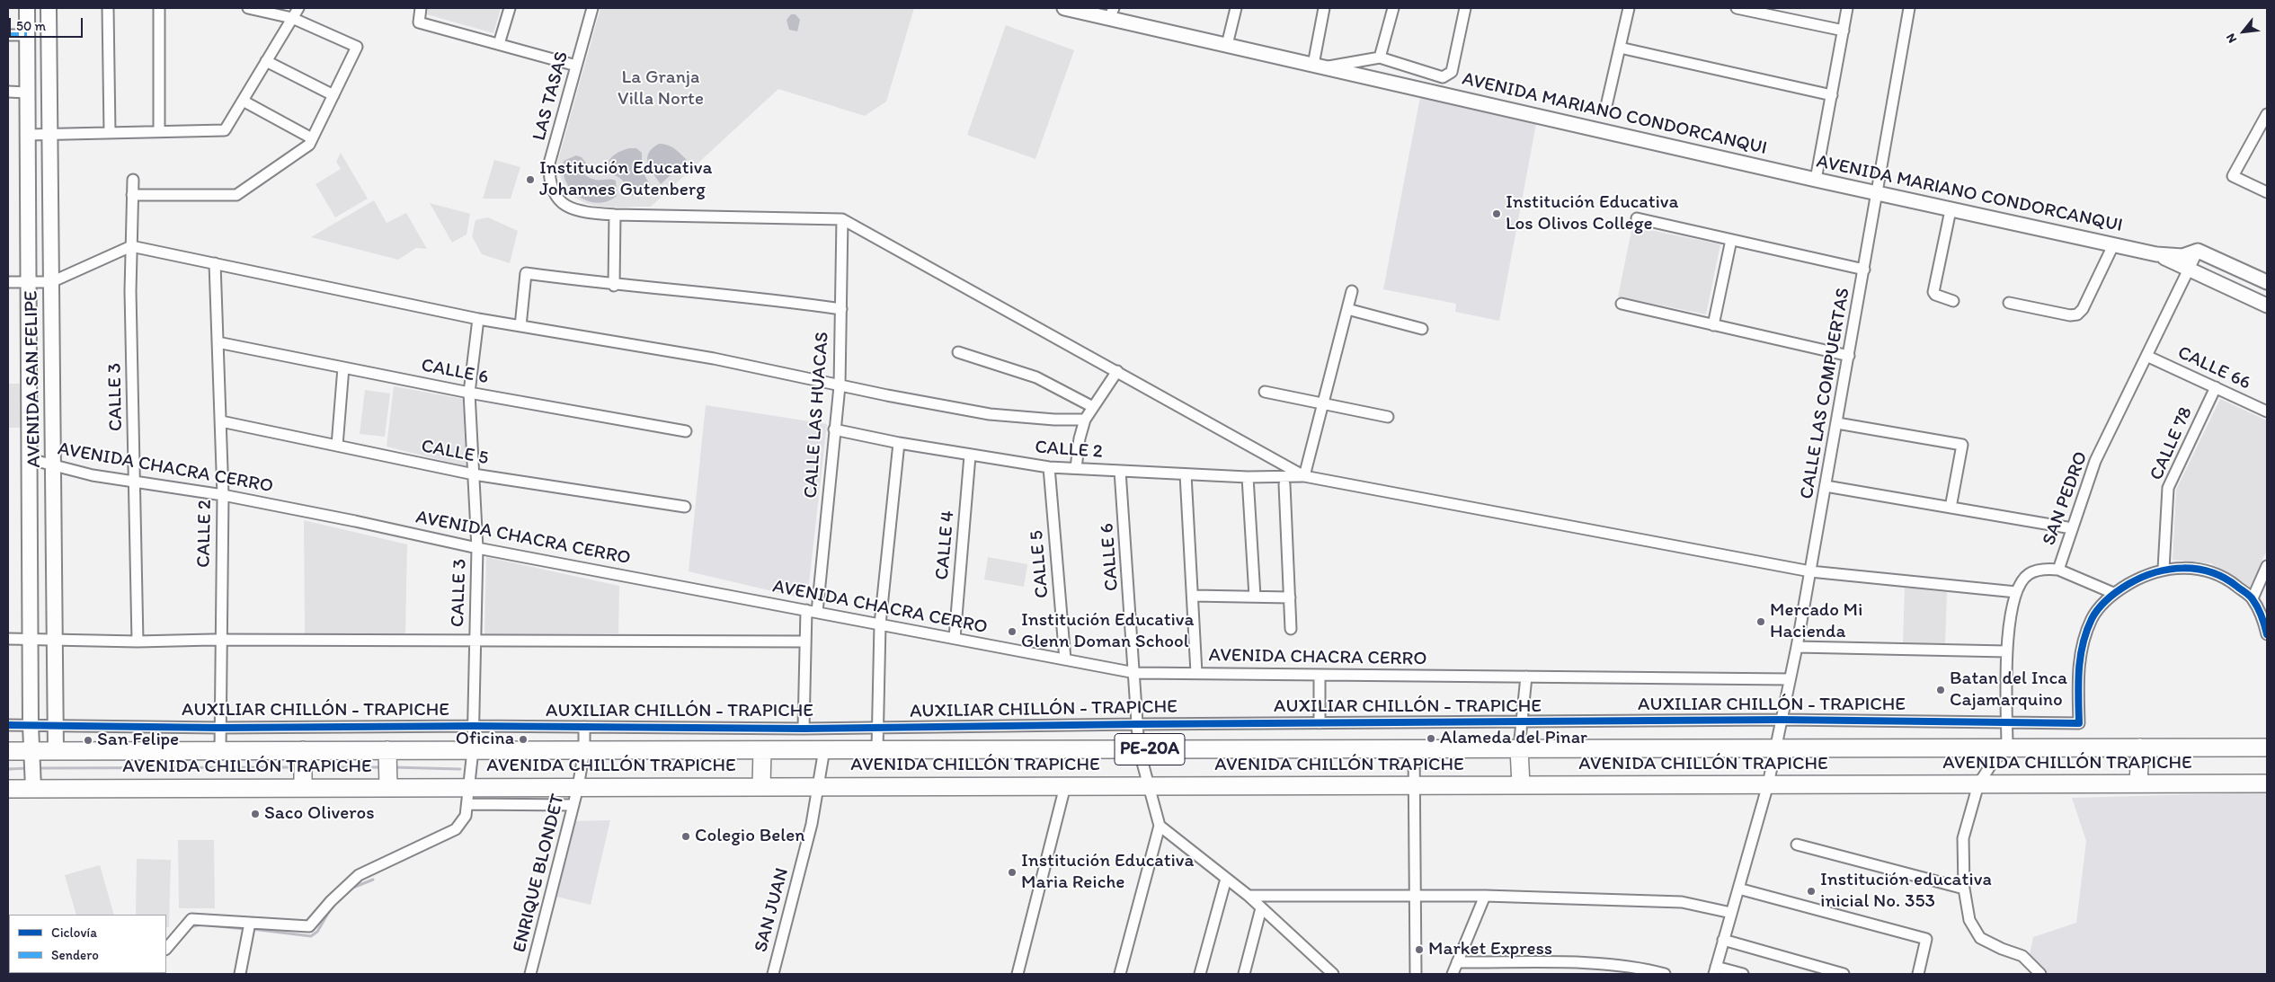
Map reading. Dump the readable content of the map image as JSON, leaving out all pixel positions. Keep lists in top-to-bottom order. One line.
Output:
{"streets":{"main road":["AVENIDA SAN FELIPE","PE-20A","AVENIDA CHILLÓN TRAPICHE"],"street":["LAS TASAS","AVENIDA MARIANO CONDORCANQUI","CALLE 66","CALLE 6","CALLE LAS COMPUERTAS","CALLE 3","CALLE LAS HUACAS","CALLE 78","CALLE 2","CALLE 5","AVENIDA CHACRA CERRO","SAN PEDRO","CALLE 4","AUXILIAR CHILLÓN - TRAPICHE","ENRIQUE BLONDET","SAN JUAN"]},"crossings":[["AVENIDA MARIANO CONDORCANQUI","CALLE LAS COMPUERTAS"],["AVENIDA MARIANO CONDORCANQUI","SAN PEDRO"],["CALLE 66","CALLE 78"],["CALLE 66","SAN PEDRO"],["CALLE 6","CALLE 3"],["CALLE 6","CALLE 2"],["CALLE 6","AVENIDA CHACRA CERRO"],["CALLE 6","AUXILIAR CHILLÓN - TRAPICHE"],["CALLE 6","AVENIDA CHILLÓN TRAPICHE"],["AVENIDA SAN FELIPE","AVENIDA CHACRA CERRO"],["AVENIDA SAN FELIPE","AUXILIAR CHILLÓN - TRAPICHE"],["AVENIDA SAN FELIPE","AVENIDA CHILLÓN TRAPICHE"],["CALLE LAS COMPUERTAS","AVENIDA CHACRA CERRO"],["CALLE LAS COMPUERTAS","AUXILIAR CHILLÓN - TRAPICHE"],["CALLE LAS COMPUERTAS","AVENIDA CHILLÓN TRAPICHE"],["CALLE 3","CALLE 5"],["CALLE 3","AVENIDA CHACRA CERRO"],["CALLE 3","AUXILIAR CHILLÓN - TRAPICHE"],["CALLE 3","AVENIDA CHILLÓN TRAPICHE"],["CALLE LAS HUACAS","CALLE 2"],["CALLE LAS HUACAS","AVENIDA CHACRA CERRO"],["CALLE LAS HUACAS","AUXILIAR CHILLÓN - TRAPICHE"],["CALLE 2","CALLE 5"],["CALLE 2","AVENIDA CHACRA CERRO"],["CALLE 2","CALLE 4"],["CALLE 2","AUXILIAR CHILLÓN - TRAPICHE"],["CALLE 2","AVENIDA CHILLÓN TRAPICHE"],["CALLE 5","AVENIDA CHACRA CERRO"],["AVENIDA CHACRA CERRO","CALLE 4"],["SAN PEDRO","AUXILIAR CHILLÓN - TRAPICHE"],["SAN PEDRO","AVENIDA CHILLÓN TRAPICHE"],["AUXILIAR CHILLÓN - TRAPICHE","ENRIQUE BLONDET"],["AVENIDA CHILLÓN TRAPICHE","ENRIQUE BLONDET"],["AVENIDA CHILLÓN TRAPICHE","SAN JUAN"]],"parks":["La Granja Villa Norte"],"places":["Institución Educativa Johannes Gutenberg","Institución Educativa Los Olivos College","Mercado Mi Hacienda","Institución Educativa Glenn Doman School","Batan del Inca Cajamarquino","Alameda del Pinar","Oficina","San Felipe","Saco Oliveros","Colegio Belen","Institución Educativa Maria Reiche","Institución educativa inicial No. 353","Market Express"],"legend":["Ciclovía","Sendero"],"scale_bar":"50 m","north":"bottom left"}
